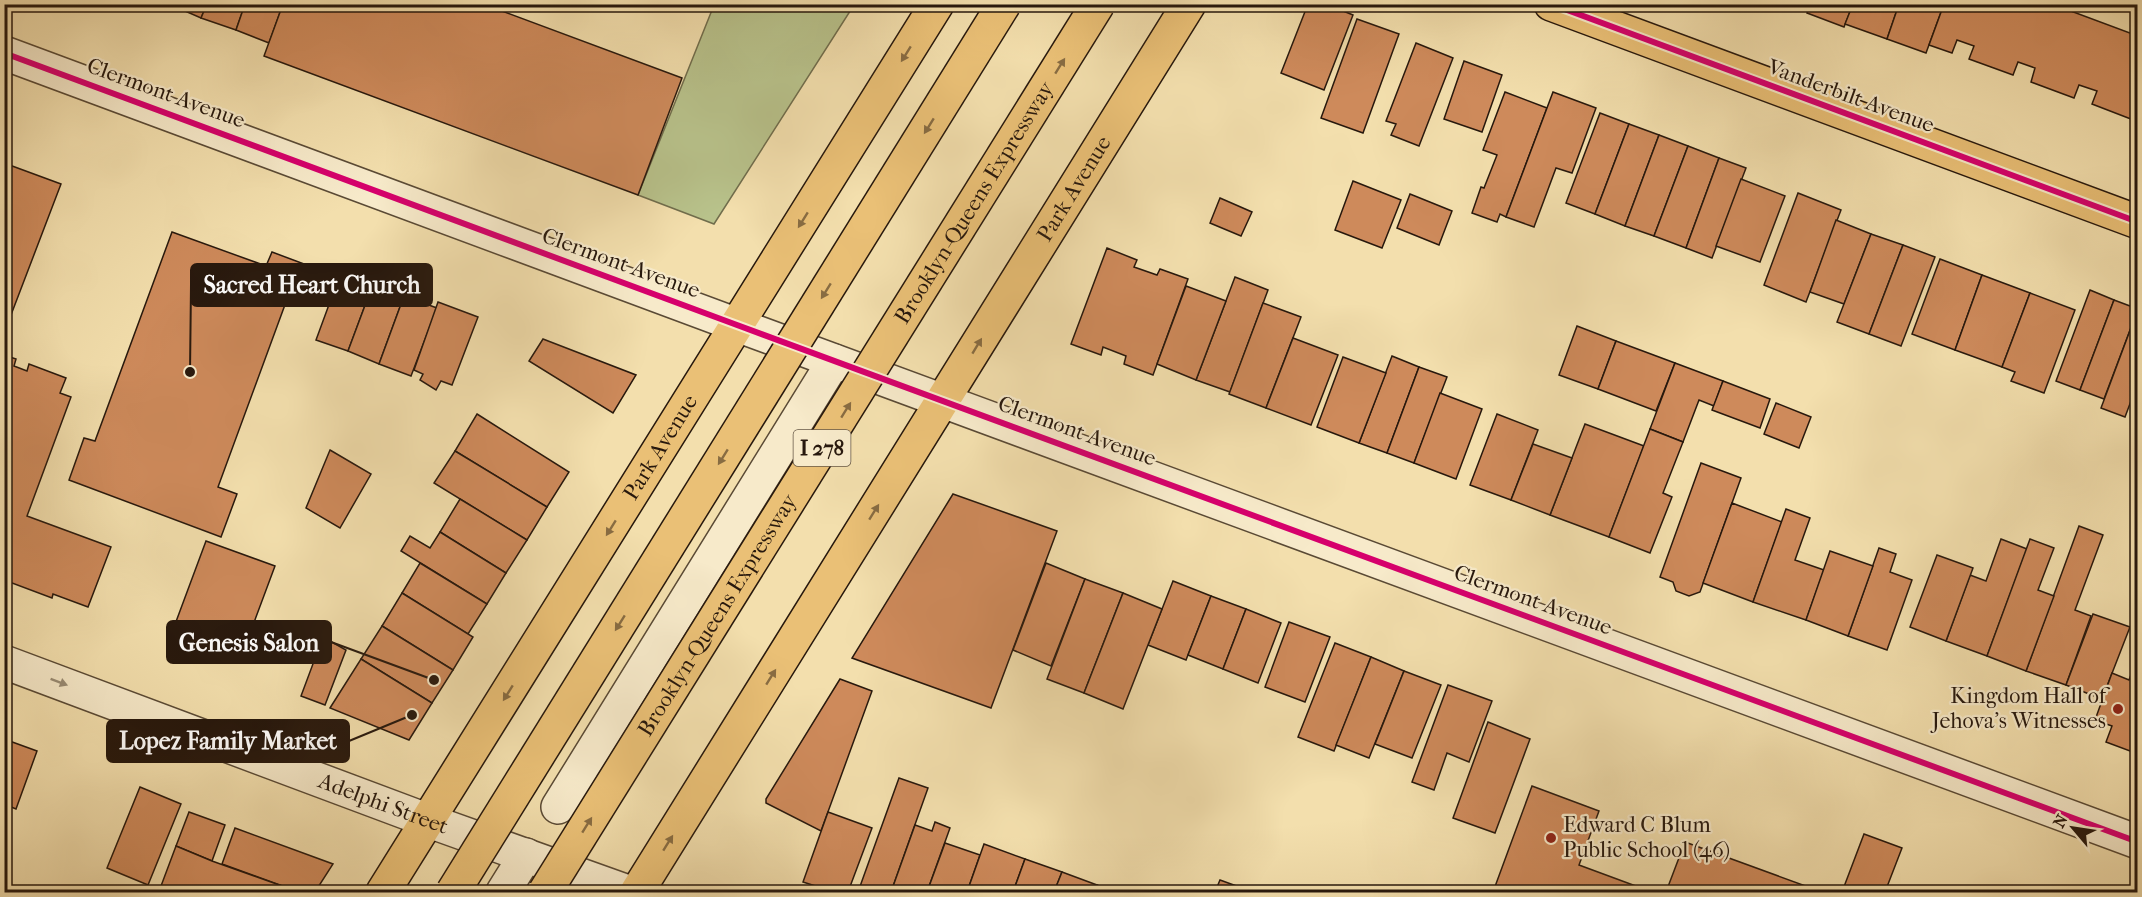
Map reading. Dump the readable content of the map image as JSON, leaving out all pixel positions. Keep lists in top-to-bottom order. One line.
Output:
{"streets":{"main road":["Vanderbilt Avenue","Park Avenue","Brooklyn-Queens Expressway","I 278"],"street":["Clermont Avenue","Adelphi Street"]},"crossings":[["Clermont Avenue","Park Avenue"],["Park Avenue","Adelphi Street"]],"one_way":["Adelphi Street"],"places":["Sacred Heart Church","Genesis Salon","Kingdom Hall of Jehova's Witnesses","Lopez Family Market","Edward C Blum Public School (46)"],"north":"top left"}
